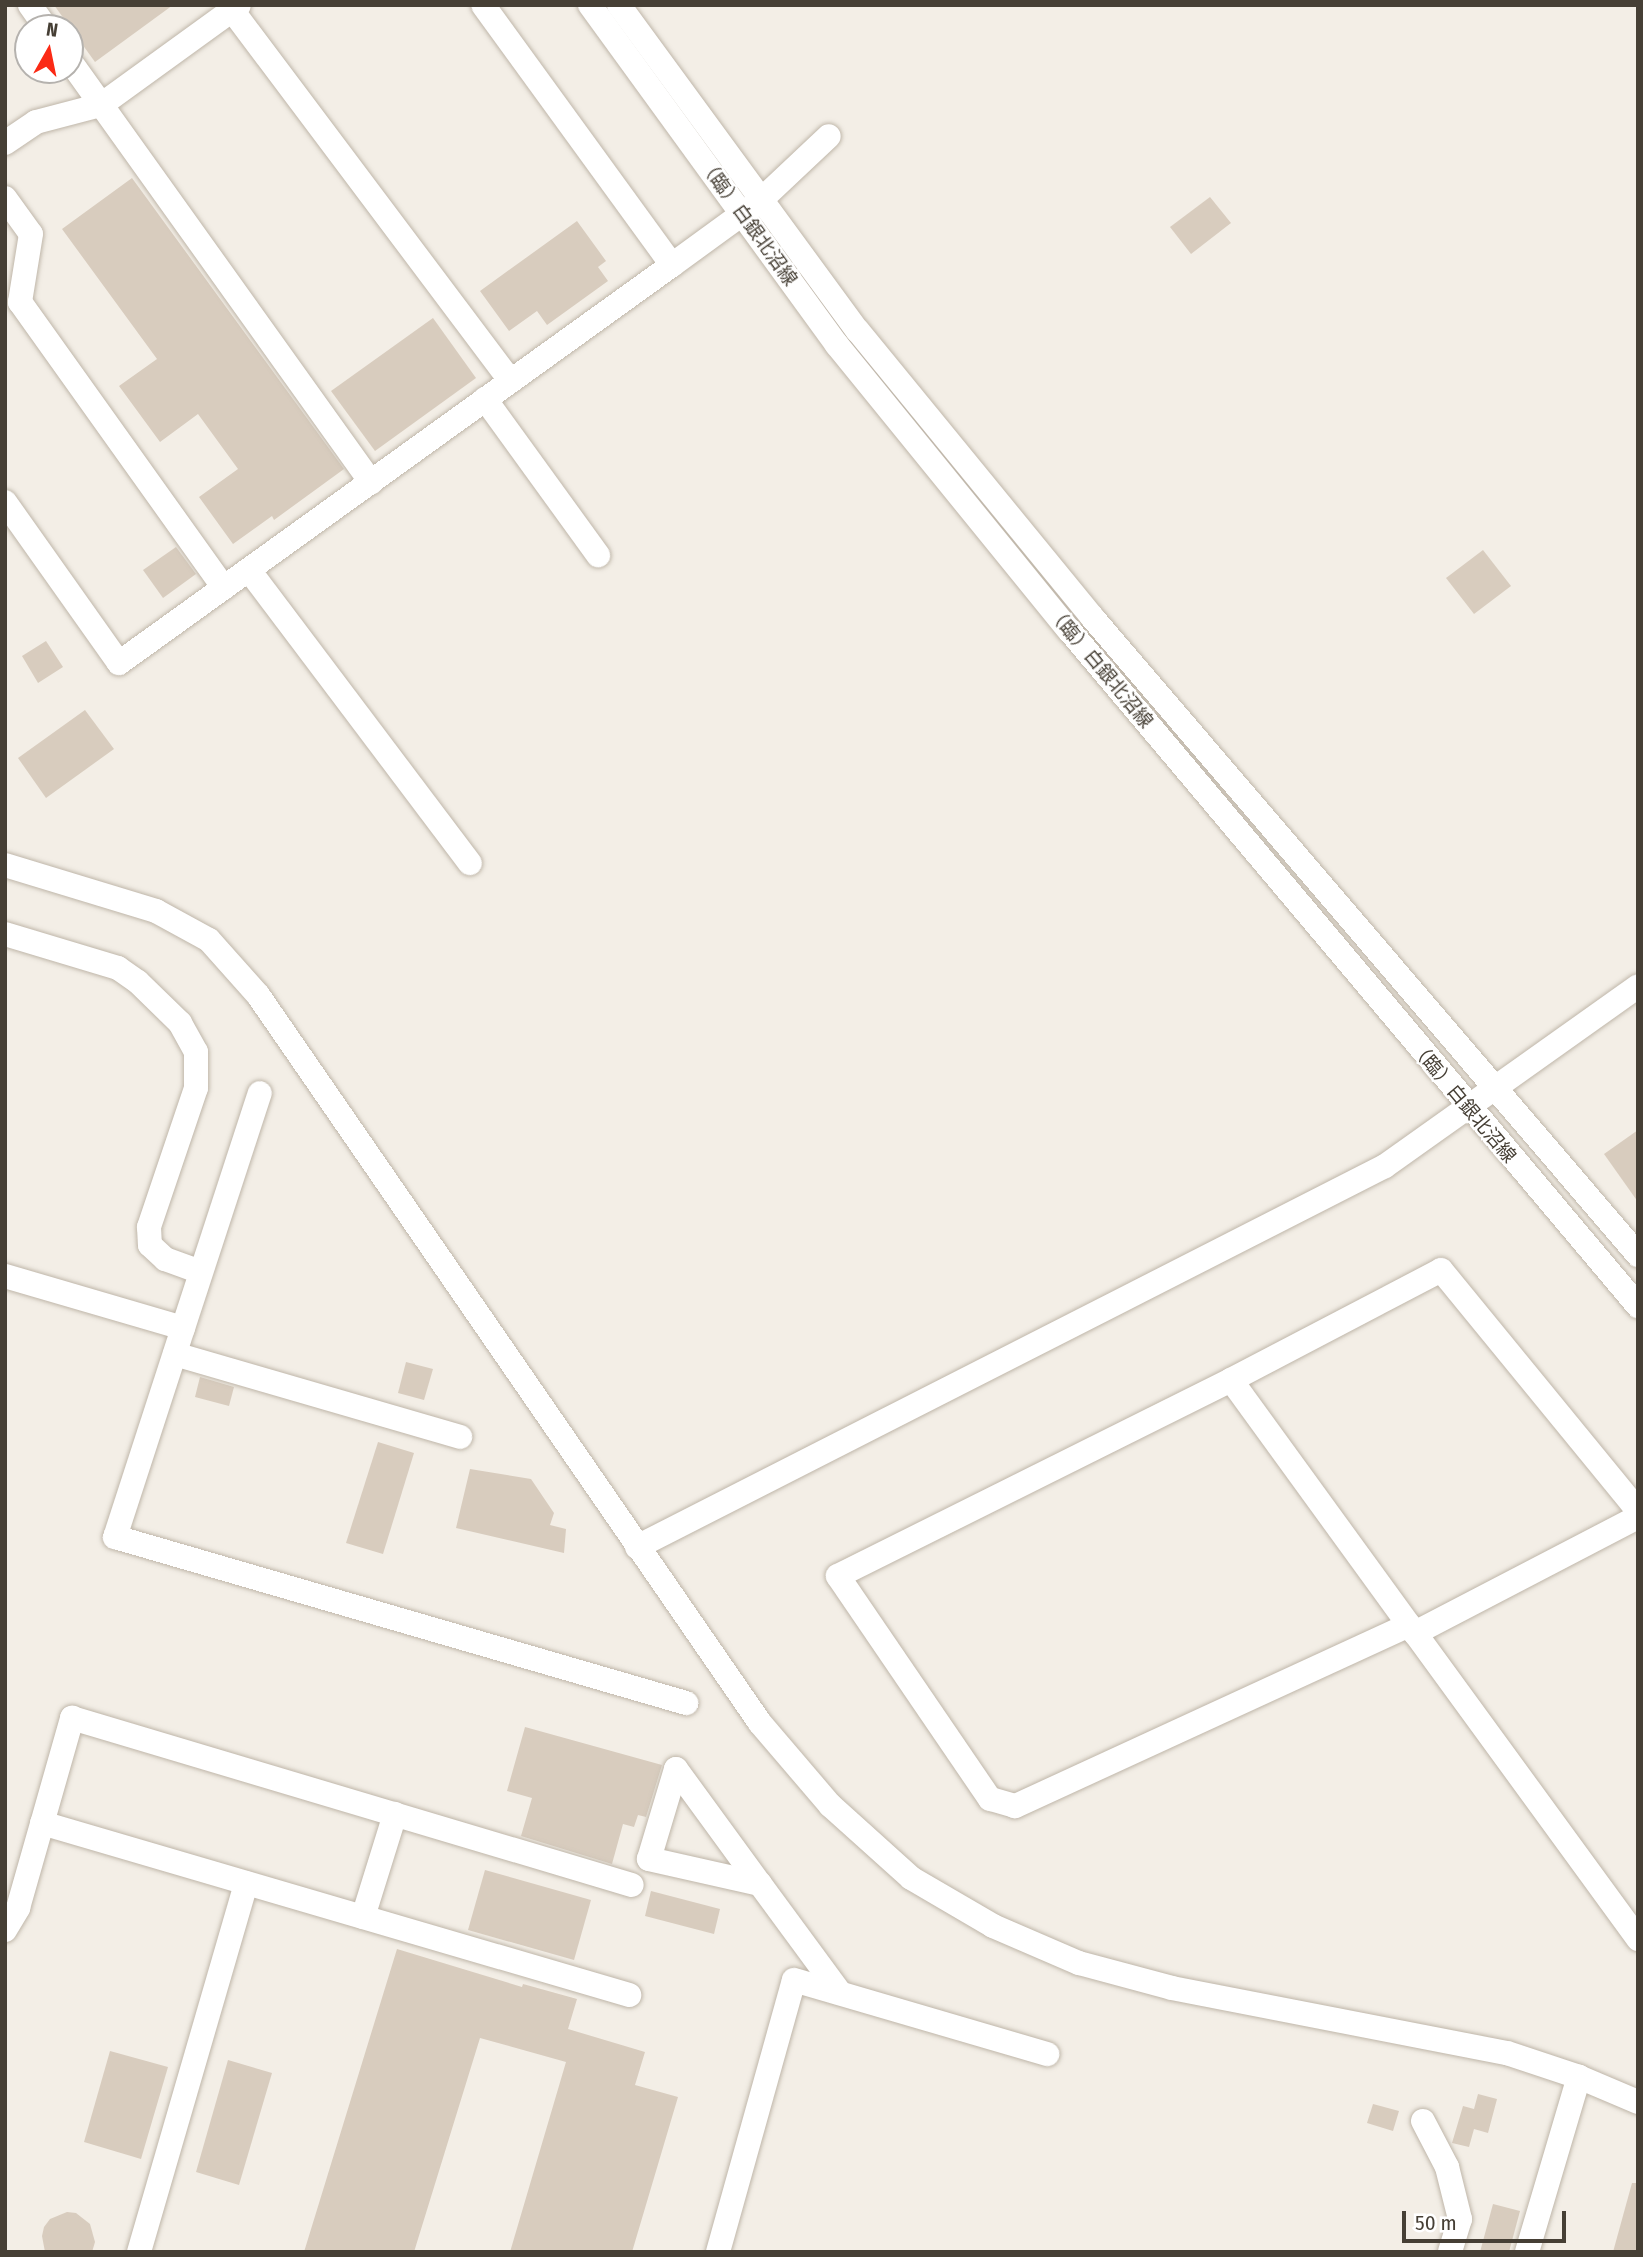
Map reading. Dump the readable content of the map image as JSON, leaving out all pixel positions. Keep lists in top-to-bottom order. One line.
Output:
{"streets":{"street":["（臨）白銀北沼線"]},"scale_bar":"50 m","north":"top"}
